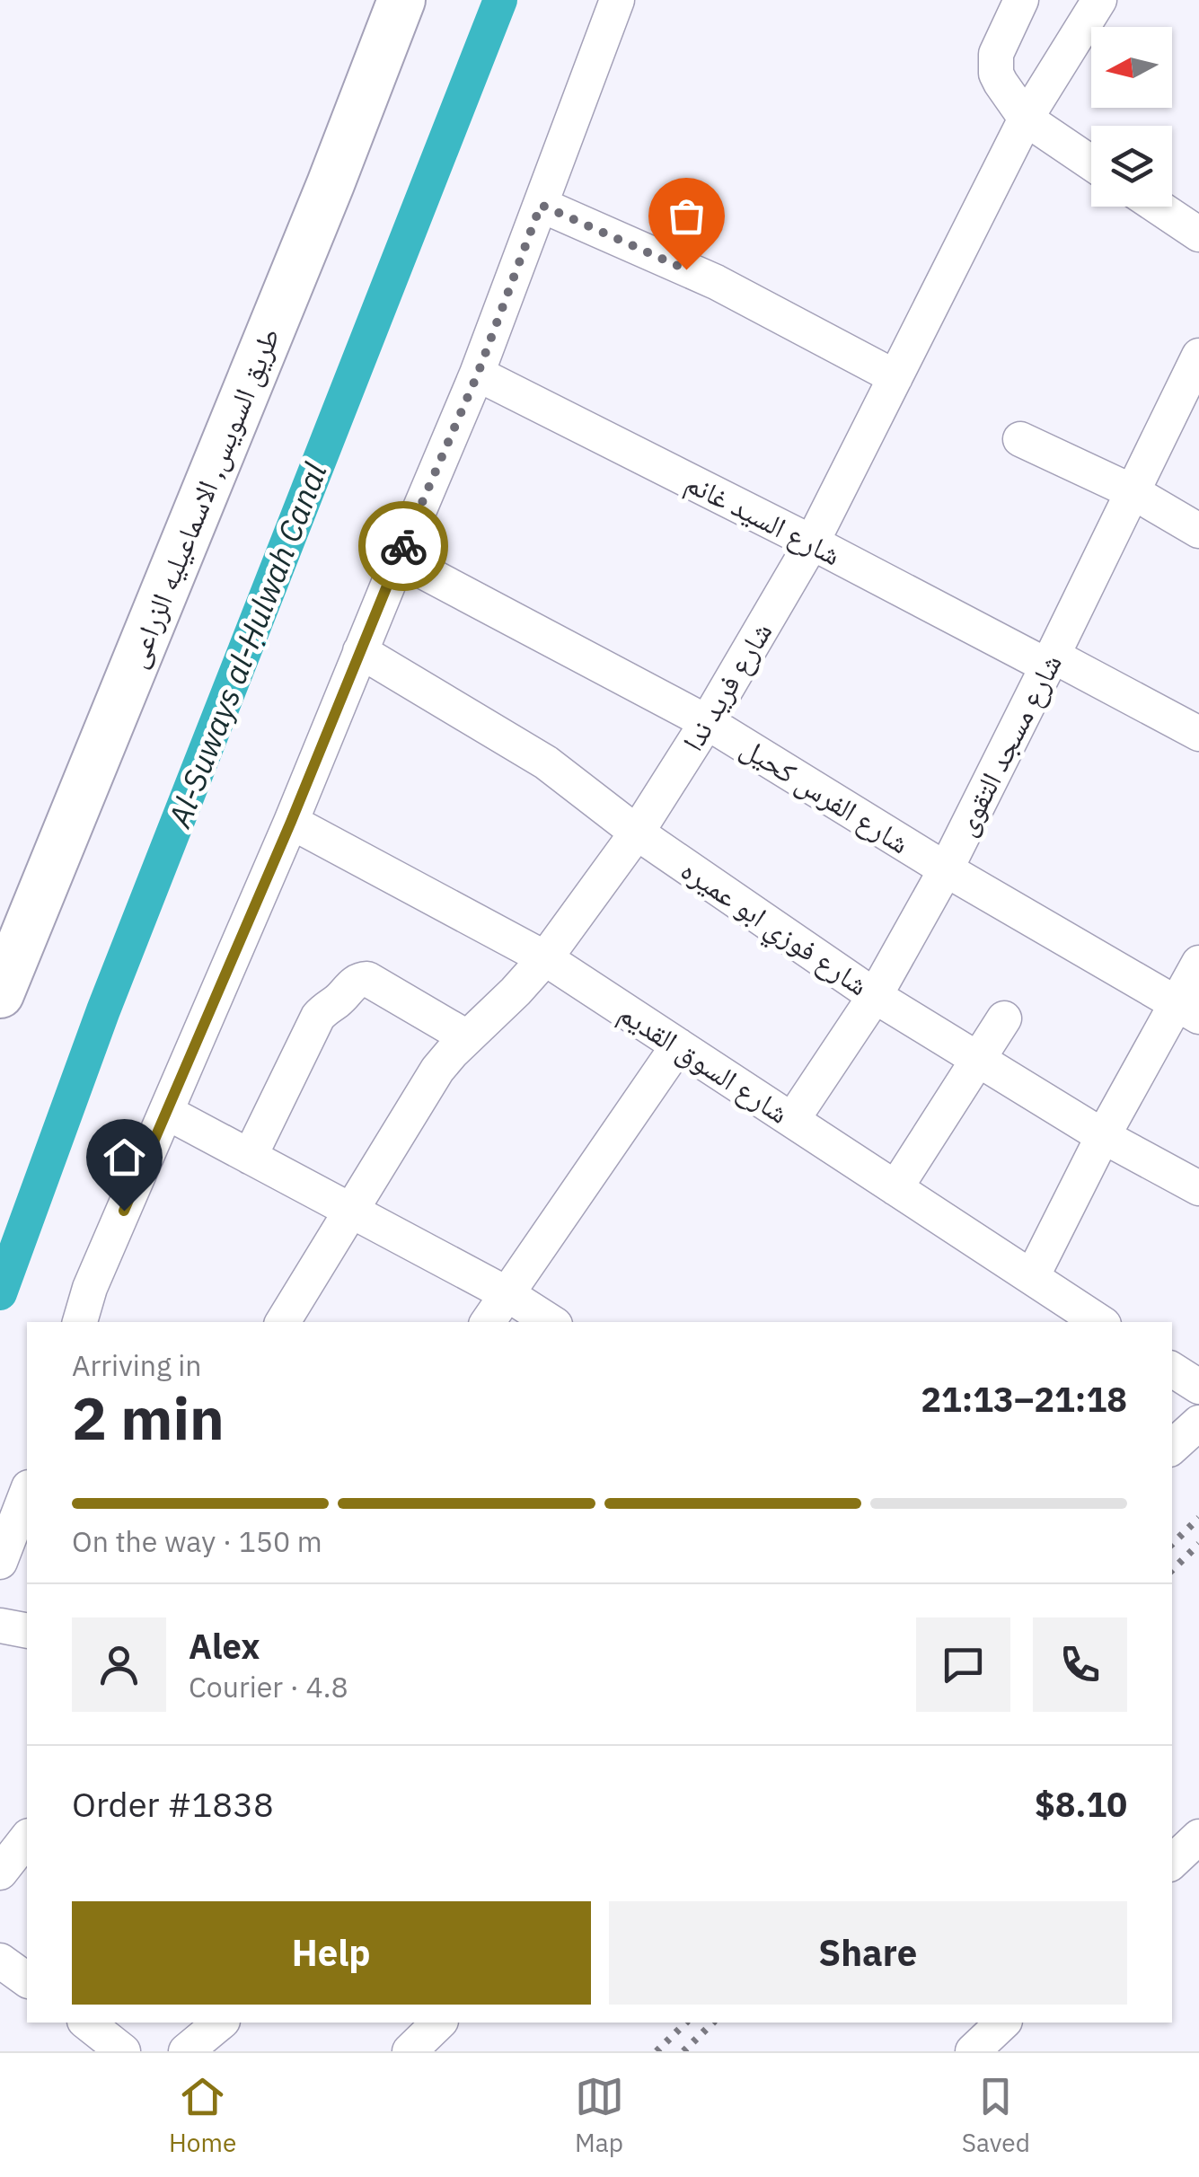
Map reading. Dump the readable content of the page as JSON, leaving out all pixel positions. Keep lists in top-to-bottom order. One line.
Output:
{"streets":{"main road":["طريق السويس, الاسماعيليه الزراعى"],"street":["شارع السيد غانم","شارع فريد ندا","شارع مسجد التقوى","شارع الفرس كحيل","شارع فوزي ابو عميره","شارع السوق القديم"]},"crossings":[["شارع السيد غانم","شارع فريد ندا"],["شارع السيد غانم","شارع مسجد التقوى"],["شارع فريد ندا","شارع الفرس كحيل"],["شارع فريد ندا","شارع فوزي ابو عميره"],["شارع فريد ندا","شارع السوق القديم"],["شارع مسجد التقوى","شارع الفرس كحيل"],["شارع مسجد التقوى","شارع فوزي ابو عميره"],["شارع مسجد التقوى","شارع السوق القديم"]],"water":["Al-Suways al-Ḥulwah Canal"],"north":"left","page":{"heading":["2 min","Arriving in","21:13–21:18"],"panel":["Alex","Courier · 4.8","Order #1838","$8.10"],"bar":"On the way · 150 m","buttons":["Help","Share"],"tabs":["Home","Map","Saved"]}}
